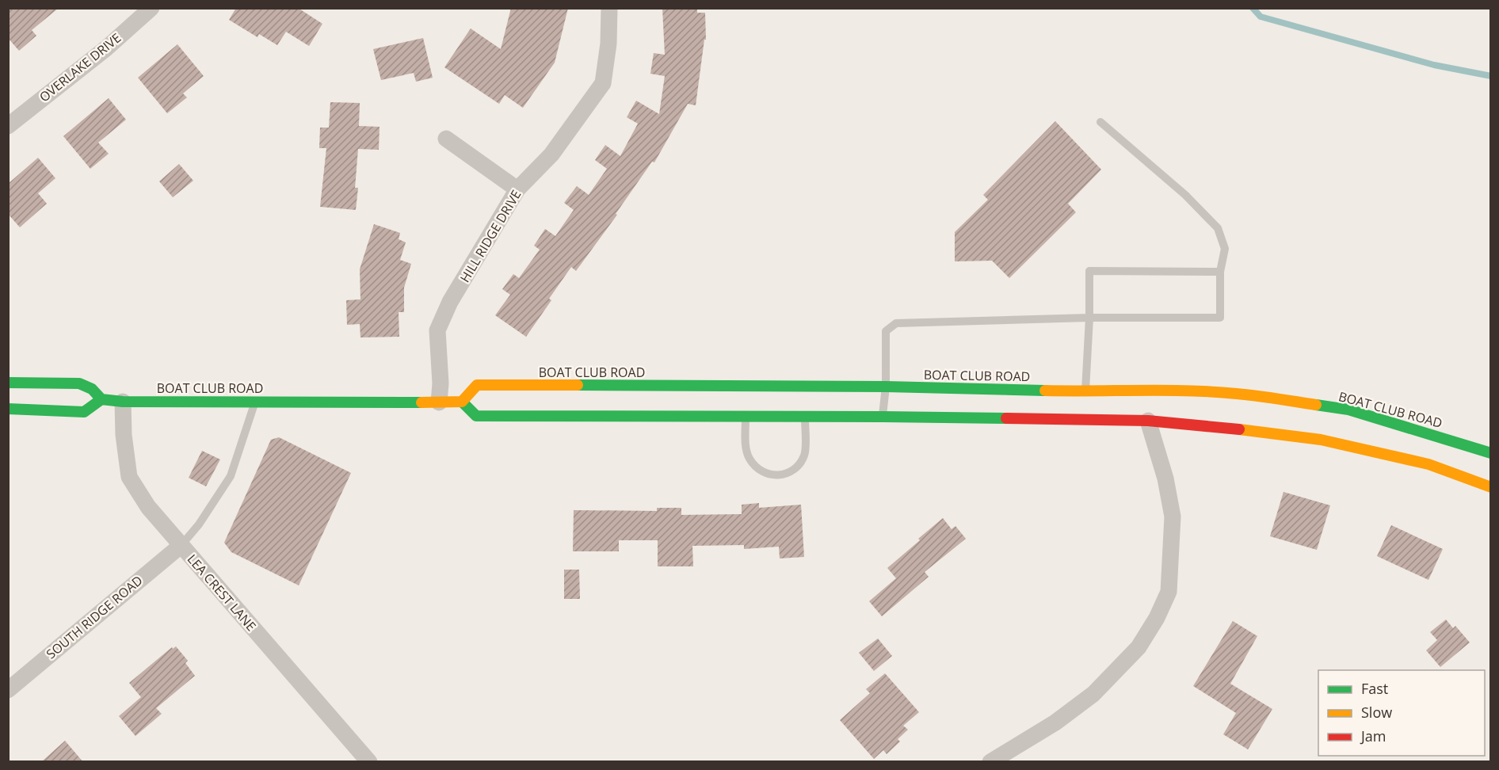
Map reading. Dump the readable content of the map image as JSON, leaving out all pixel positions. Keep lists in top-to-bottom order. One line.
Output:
{"streets":{"main road":["BOAT CLUB ROAD"],"street":["OVERLAKE DRIVE","HILL RIDGE DRIVE","LEA CREST LANE","SOUTH RIDGE ROAD"]},"crossings":[["HILL RIDGE DRIVE","BOAT CLUB ROAD"],["BOAT CLUB ROAD","LEA CREST LANE"],["LEA CREST LANE","SOUTH RIDGE ROAD"]],"legend":["Fast","Slow","Jam"]}
